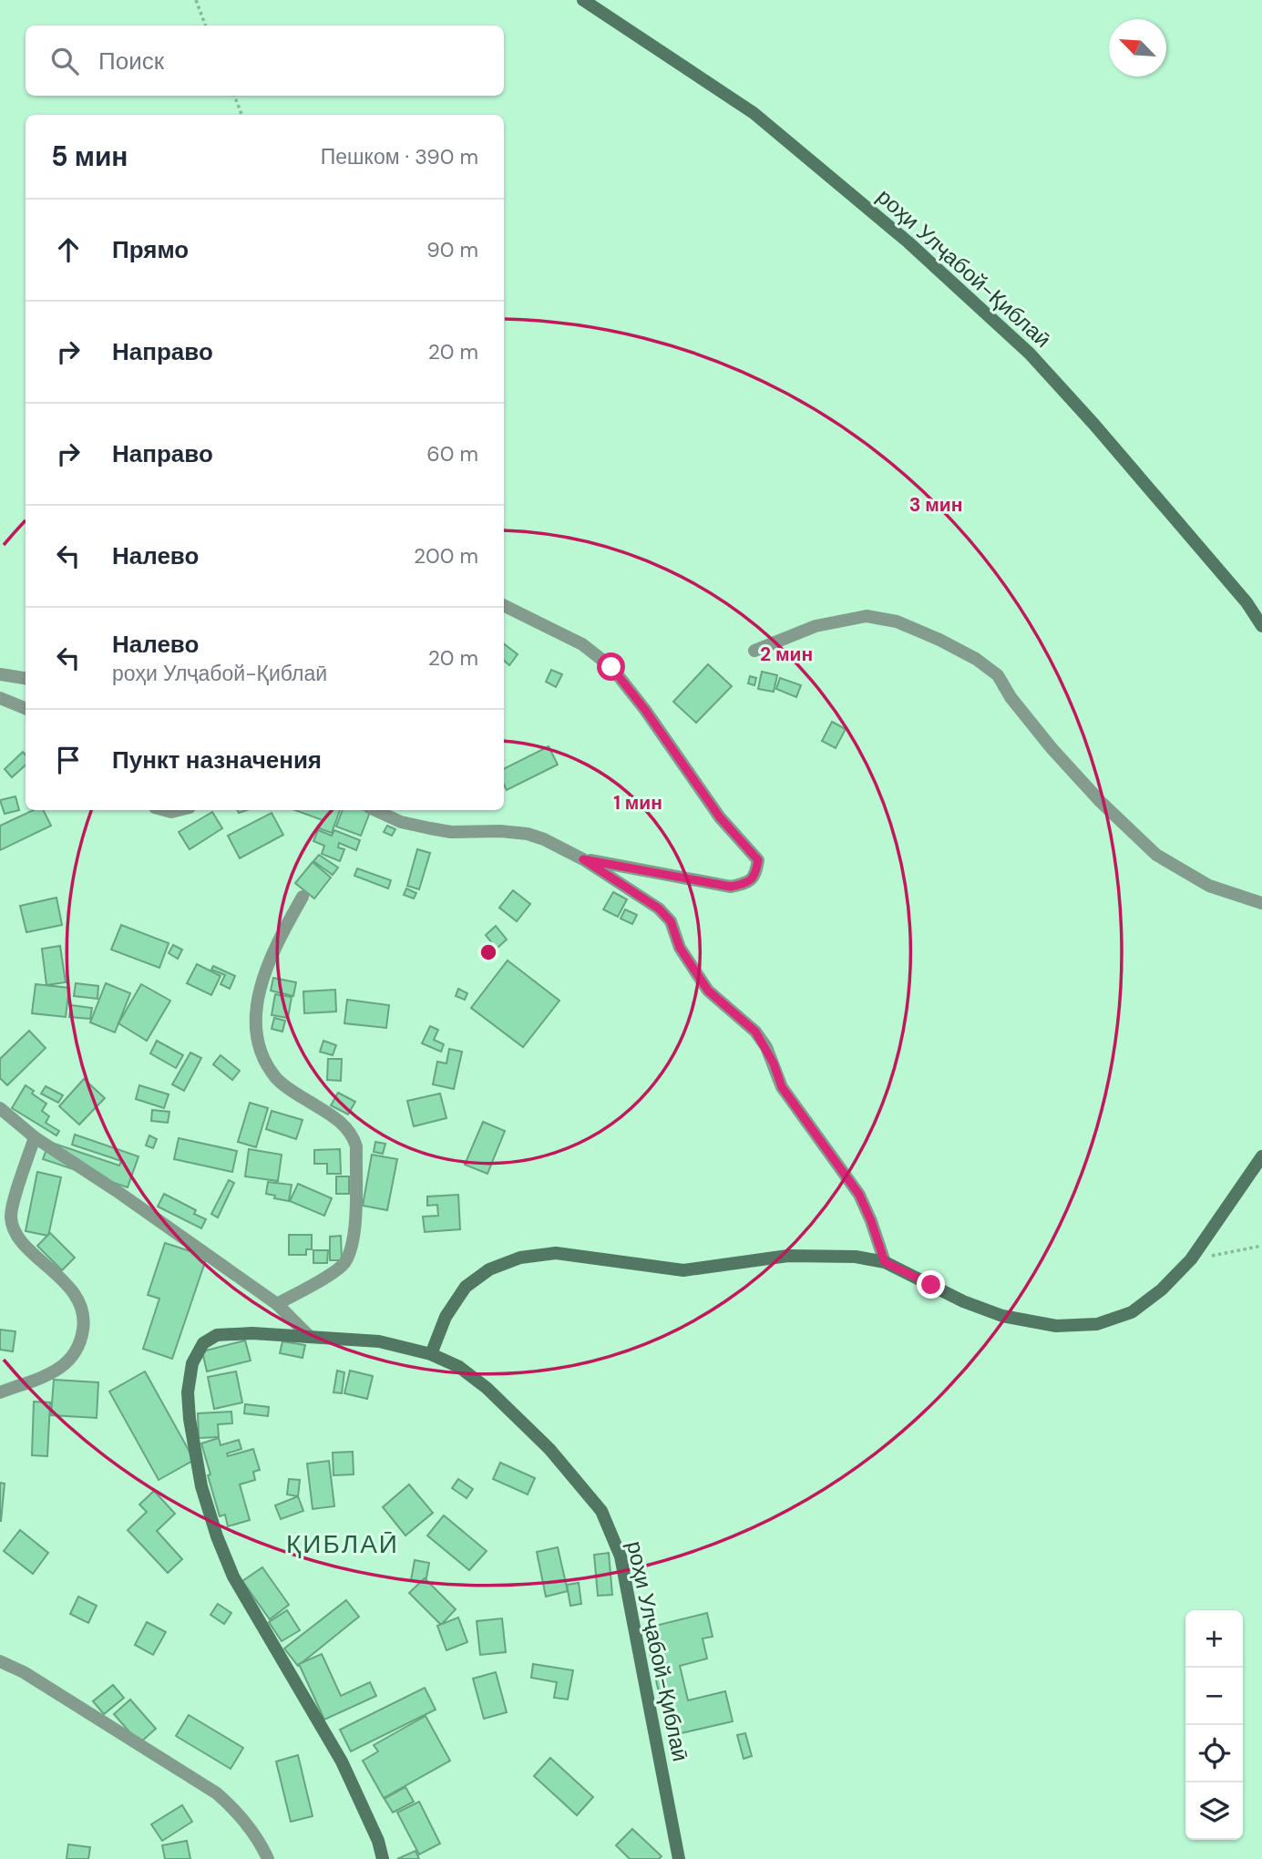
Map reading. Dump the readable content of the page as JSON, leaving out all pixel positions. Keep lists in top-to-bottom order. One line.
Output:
{"streets":{"street":["роҳи Улҷабой-Қиблаӣ"]},"districts":["ҚИБЛАӢ"],"north":"top left","page":{"search":"Поиск","heading":["5 мин","Пешком · 390 m"],"list":[["Прямо","90 m"],["Направо","20 m"],["Направо","60 m"],["Налево","200 m"],["Налево","роҳи Улҷабой-Қиблаӣ","20 m"],"Пункт назначения"],"map_buttons":["+","−"]},"rings":["3 мин","2 мин","1 мин"]}
